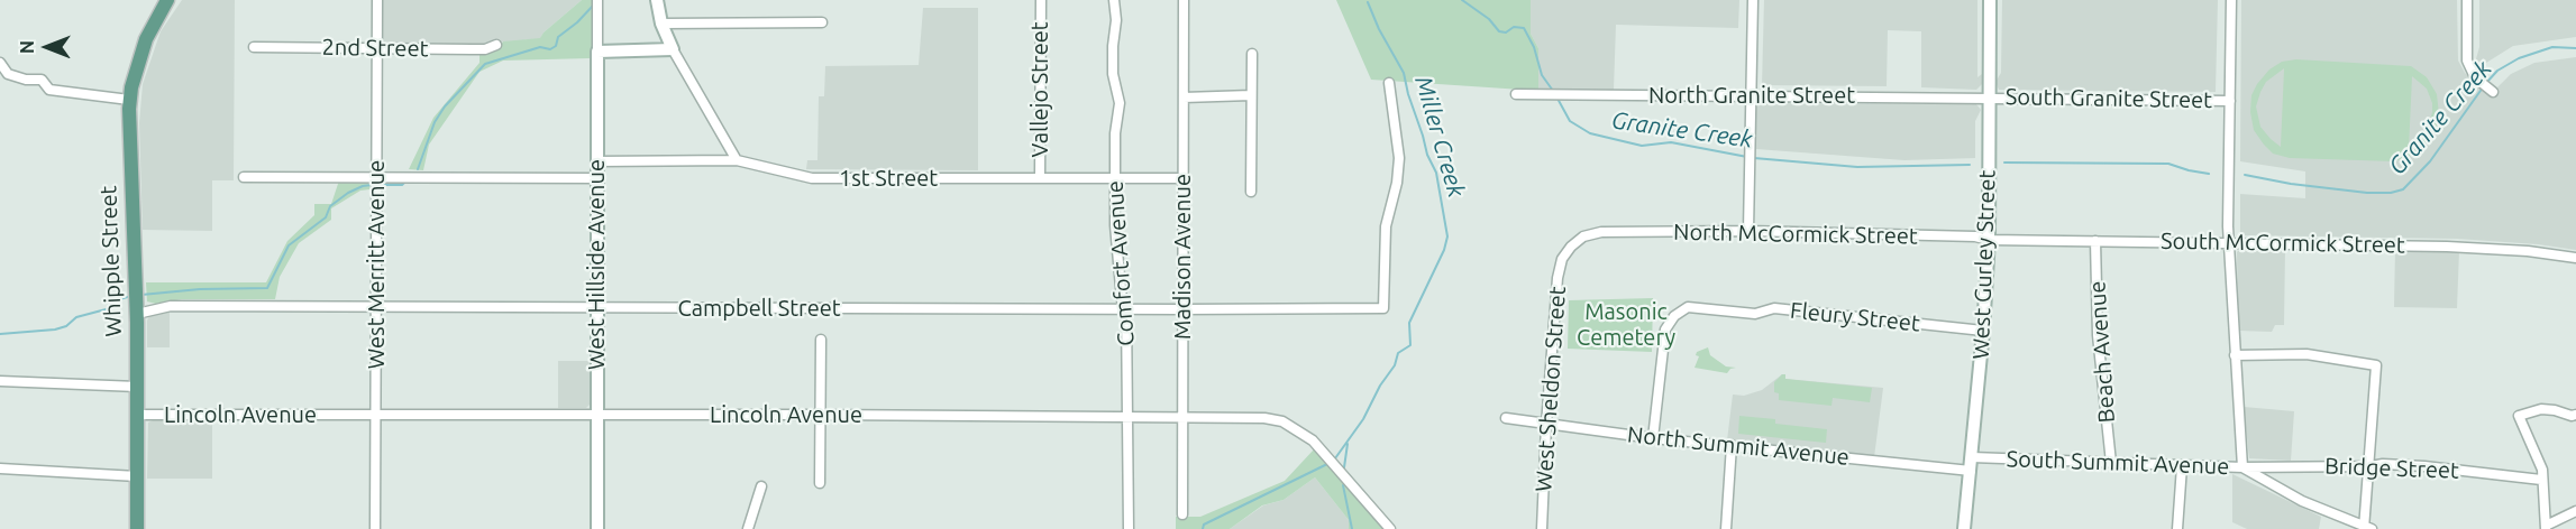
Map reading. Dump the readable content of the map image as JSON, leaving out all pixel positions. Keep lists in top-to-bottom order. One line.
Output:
{"streets":{"main road":["Whipple Street"],"street":["2nd Street","Vallejo Street","North Granite Street","South Granite Street","1st Street","North McCormick Street","South McCormick Street","Madison Avenue","Comfort Avenue","West Merritt Avenue","West Hillside Avenue","West Gurley Street","Campbell Street","Fleury Street","Beach Avenue","West Sheldon Street","Lincoln Avenue","North Summit Avenue","South Summit Avenue","Bridge Street"]},"crossings":[["2nd Street","West Merritt Avenue"],["Vallejo Street","1st Street"],["North Granite Street","South Granite Street"],["North Granite Street","West Gurley Street"],["South Granite Street","West Gurley Street"],["1st Street","Madison Avenue"],["1st Street","Comfort Avenue"],["1st Street","West Hillside Avenue"],["North McCormick Street","South McCormick Street"],["North McCormick Street","West Gurley Street"],["North McCormick Street","West Sheldon Street"],["South McCormick Street","West Gurley Street"],["South McCormick Street","Beach Avenue"],["Madison Avenue","Campbell Street"],["Madison Avenue","Lincoln Avenue"],["Whipple Street","Campbell Street"],["Whipple Street","Lincoln Avenue"],["Comfort Avenue","Campbell Street"],["Comfort Avenue","Lincoln Avenue"],["West Merritt Avenue","Campbell Street"],["West Merritt Avenue","Lincoln Avenue"],["West Hillside Avenue","Campbell Street"],["West Hillside Avenue","Lincoln Avenue"],["West Gurley Street","Fleury Street"],["West Gurley Street","North Summit Avenue"],["West Gurley Street","South Summit Avenue"],["Fleury Street","North Summit Avenue"],["Beach Avenue","South Summit Avenue"],["West Sheldon Street","North Summit Avenue"],["North Summit Avenue","South Summit Avenue"],["South Summit Avenue","Bridge Street"]],"water":["Granite Creek","Miller Creek"],"parks":["Masonic Cemetery"],"north":"left"}
